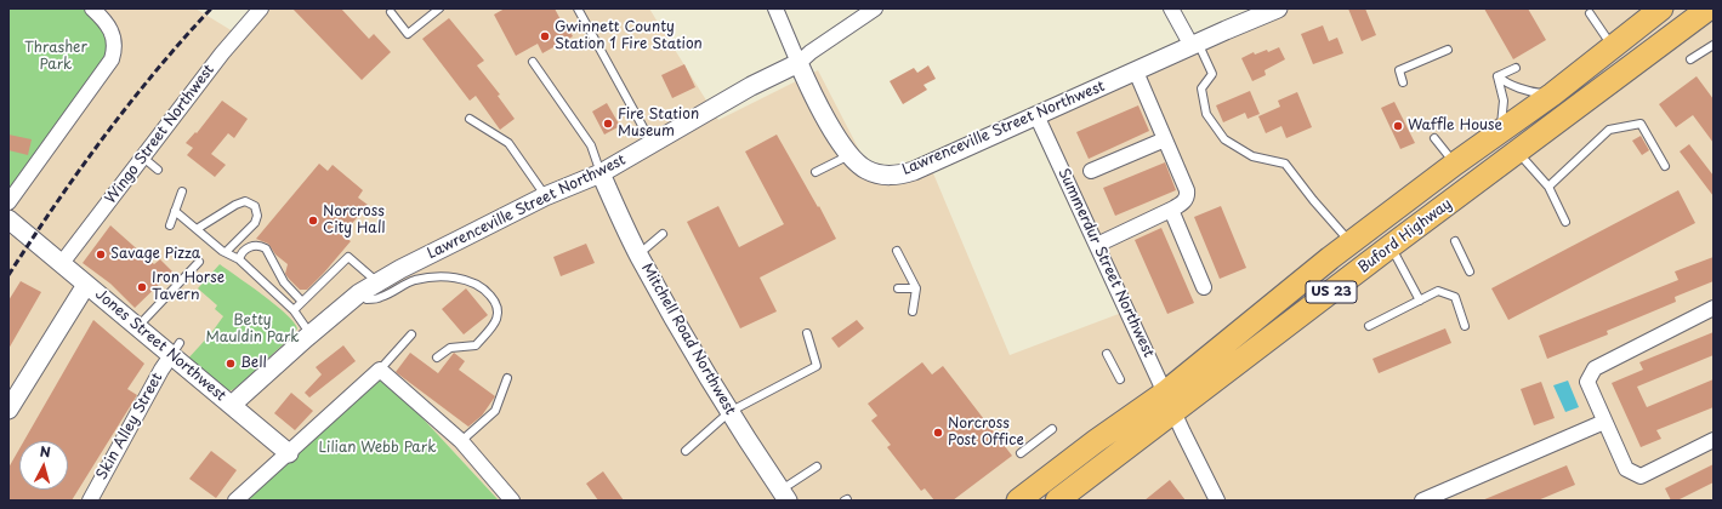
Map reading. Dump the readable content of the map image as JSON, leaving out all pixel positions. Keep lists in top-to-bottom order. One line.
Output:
{"streets":{"main road":["Buford Highway","US 23"],"street":["Lawrenceville Street Northwest","Wingo Street Northwest","Summerdur Street Northwest","Mitchell Road Northwest","Jones Street Northwest","Skin Alley Street"]},"crossings":[["Lawrenceville Street Northwest","Summerdur Street Northwest"],["Lawrenceville Street Northwest","Mitchell Road Northwest"],["Lawrenceville Street Northwest","Jones Street Northwest"],["Wingo Street Northwest","Jones Street Northwest"],["Buford Highway","Summerdur Street Northwest"],["Jones Street Northwest","Skin Alley Street"]],"parks":["Thrasher Park","Betty Mauldin Park","Lilian Webb Park"],"places":["Gwinnett County Station 1 Fire Station","Fire Station Museum","Waffle House","Norcross City Hall","Savage Pizza","Iron Horse Tavern","Bell","Norcross Post Office"],"north":"top"}
